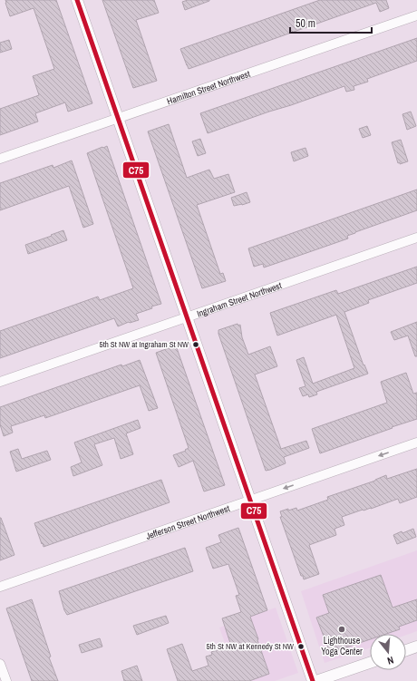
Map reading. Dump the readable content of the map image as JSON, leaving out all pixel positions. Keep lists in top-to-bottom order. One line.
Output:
{"streets":{"street":["Hamilton Street Northwest","Ingraham Street Northwest","Jefferson Street Northwest"]},"one_way":["Jefferson Street Northwest"],"places":["5th St NW at Ingraham St NW","Lighthouse Yoga Center","5th St NW at Kennedy St NW"],"lines":["transit line C75"],"scale_bar":"50 m","north":"bottom"}
